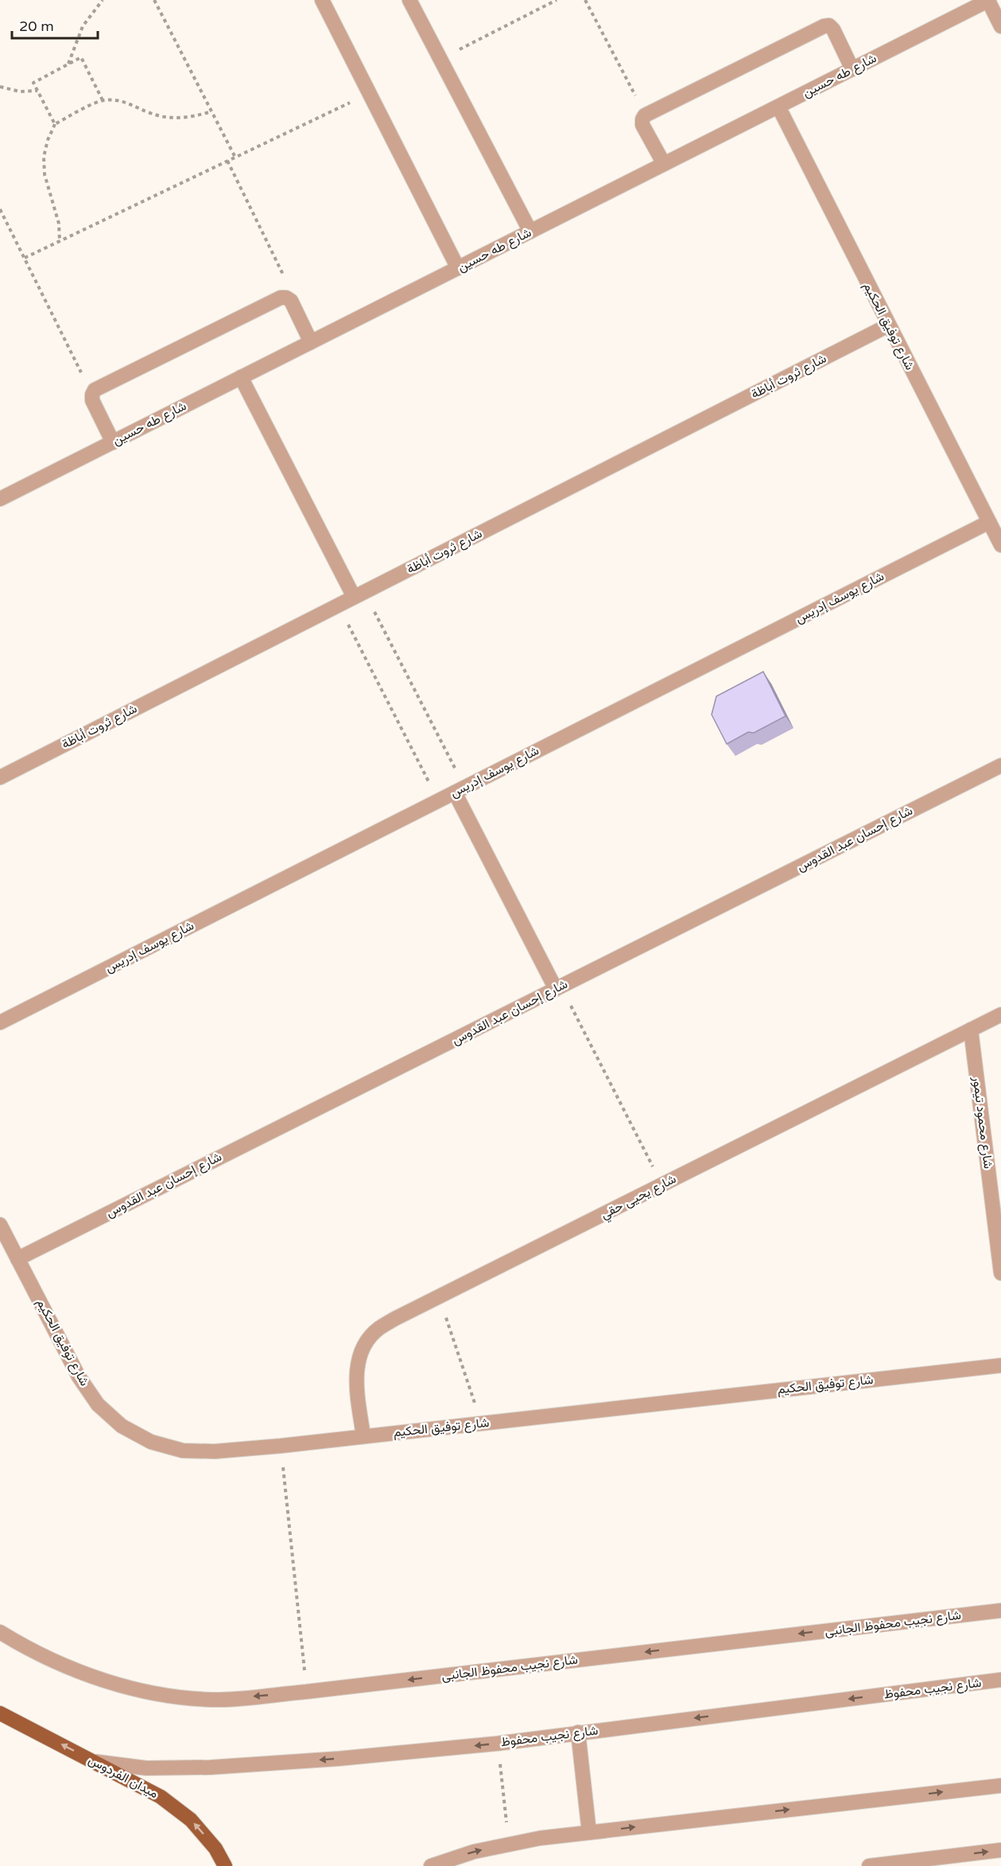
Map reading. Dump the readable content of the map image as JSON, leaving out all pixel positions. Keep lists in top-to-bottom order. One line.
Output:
{"streets":{"main road":["ميدان الفردوس"],"street":["شارع طه حسين","شارع توفيق الحكيم","شارع ثروت أباظة","شارع يوسف إدريس","شارع إحسان عبد القدوس","شارع محمود تيمور","شارع يحيى حقي","شارع نجيب محفوظ الجانبى","شارع نجيب محفوظ"]},"crossings":[["شارع طه حسين","شارع توفيق الحكيم"],["شارع توفيق الحكيم","شارع ثروت أباظة"],["شارع توفيق الحكيم","شارع يوسف إدريس"],["شارع توفيق الحكيم","شارع إحسان عبد القدوس"],["شارع توفيق الحكيم","شارع يحيى حقي"],["شارع محمود تيمور","شارع يحيى حقي"],["شارع نجيب محفوظ","ميدان الفردوس"]],"one_way":["شارع نجيب محفوظ الجانبى","ميدان الفردوس"],"scale_bar":"20 m"}
